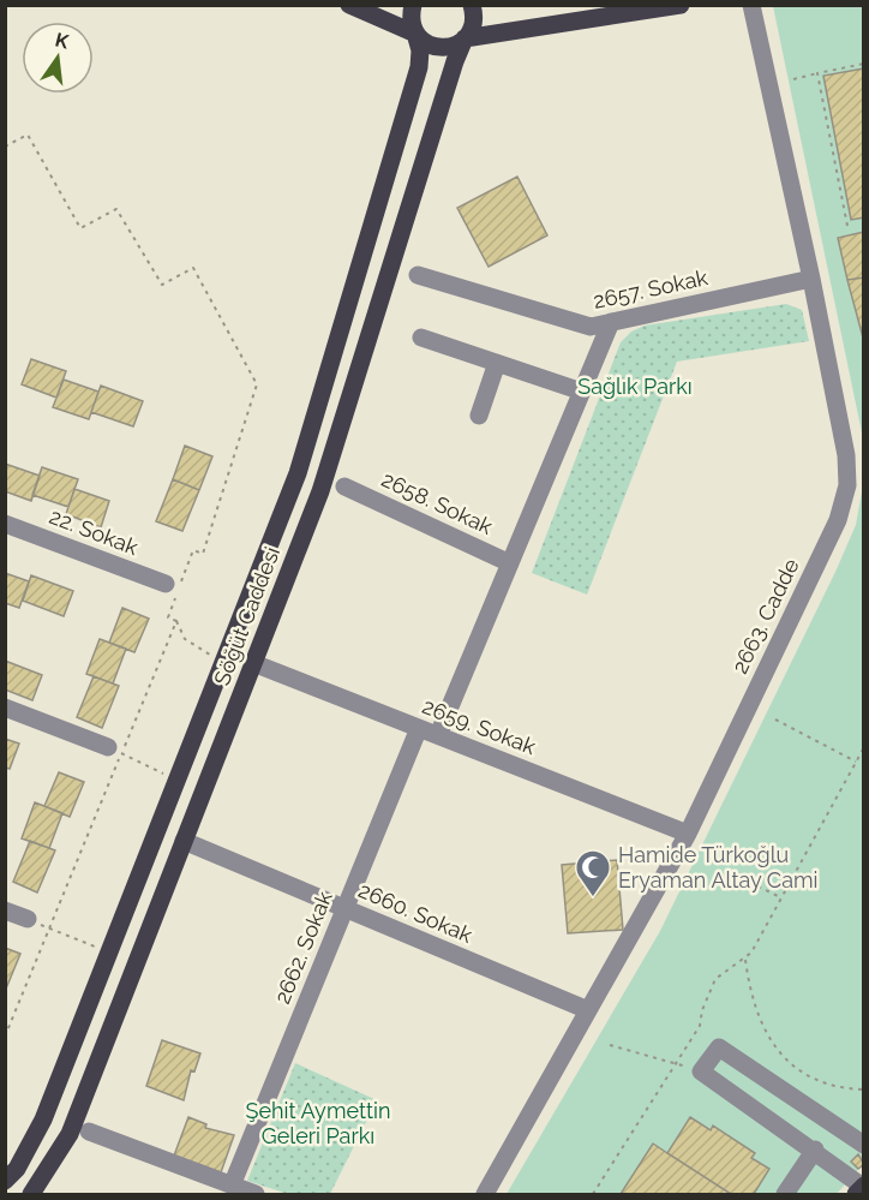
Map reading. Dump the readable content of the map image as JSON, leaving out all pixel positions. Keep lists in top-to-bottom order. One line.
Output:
{"streets":{"main road":["Söğüt Caddesi"],"street":["2657. Sokak","2658. Sokak","22. Sokak","2663. Cadde","2659. Sokak","2660. Sokak","2662. Sokak"]},"crossings":[["2657. Sokak","2663. Cadde"],["Söğüt Caddesi","2659. Sokak"],["Söğüt Caddesi","2660. Sokak"],["2663. Cadde","2659. Sokak"],["2663. Cadde","2660. Sokak"],["2659. Sokak","2662. Sokak"],["2660. Sokak","2662. Sokak"]],"parks":["Sağlık Parkı","Şehit Aymettin Geleri Parkı"],"places":{"mosque":["Hamide Türkoğlu Eryaman Altay Cami"]},"north":"top"}
